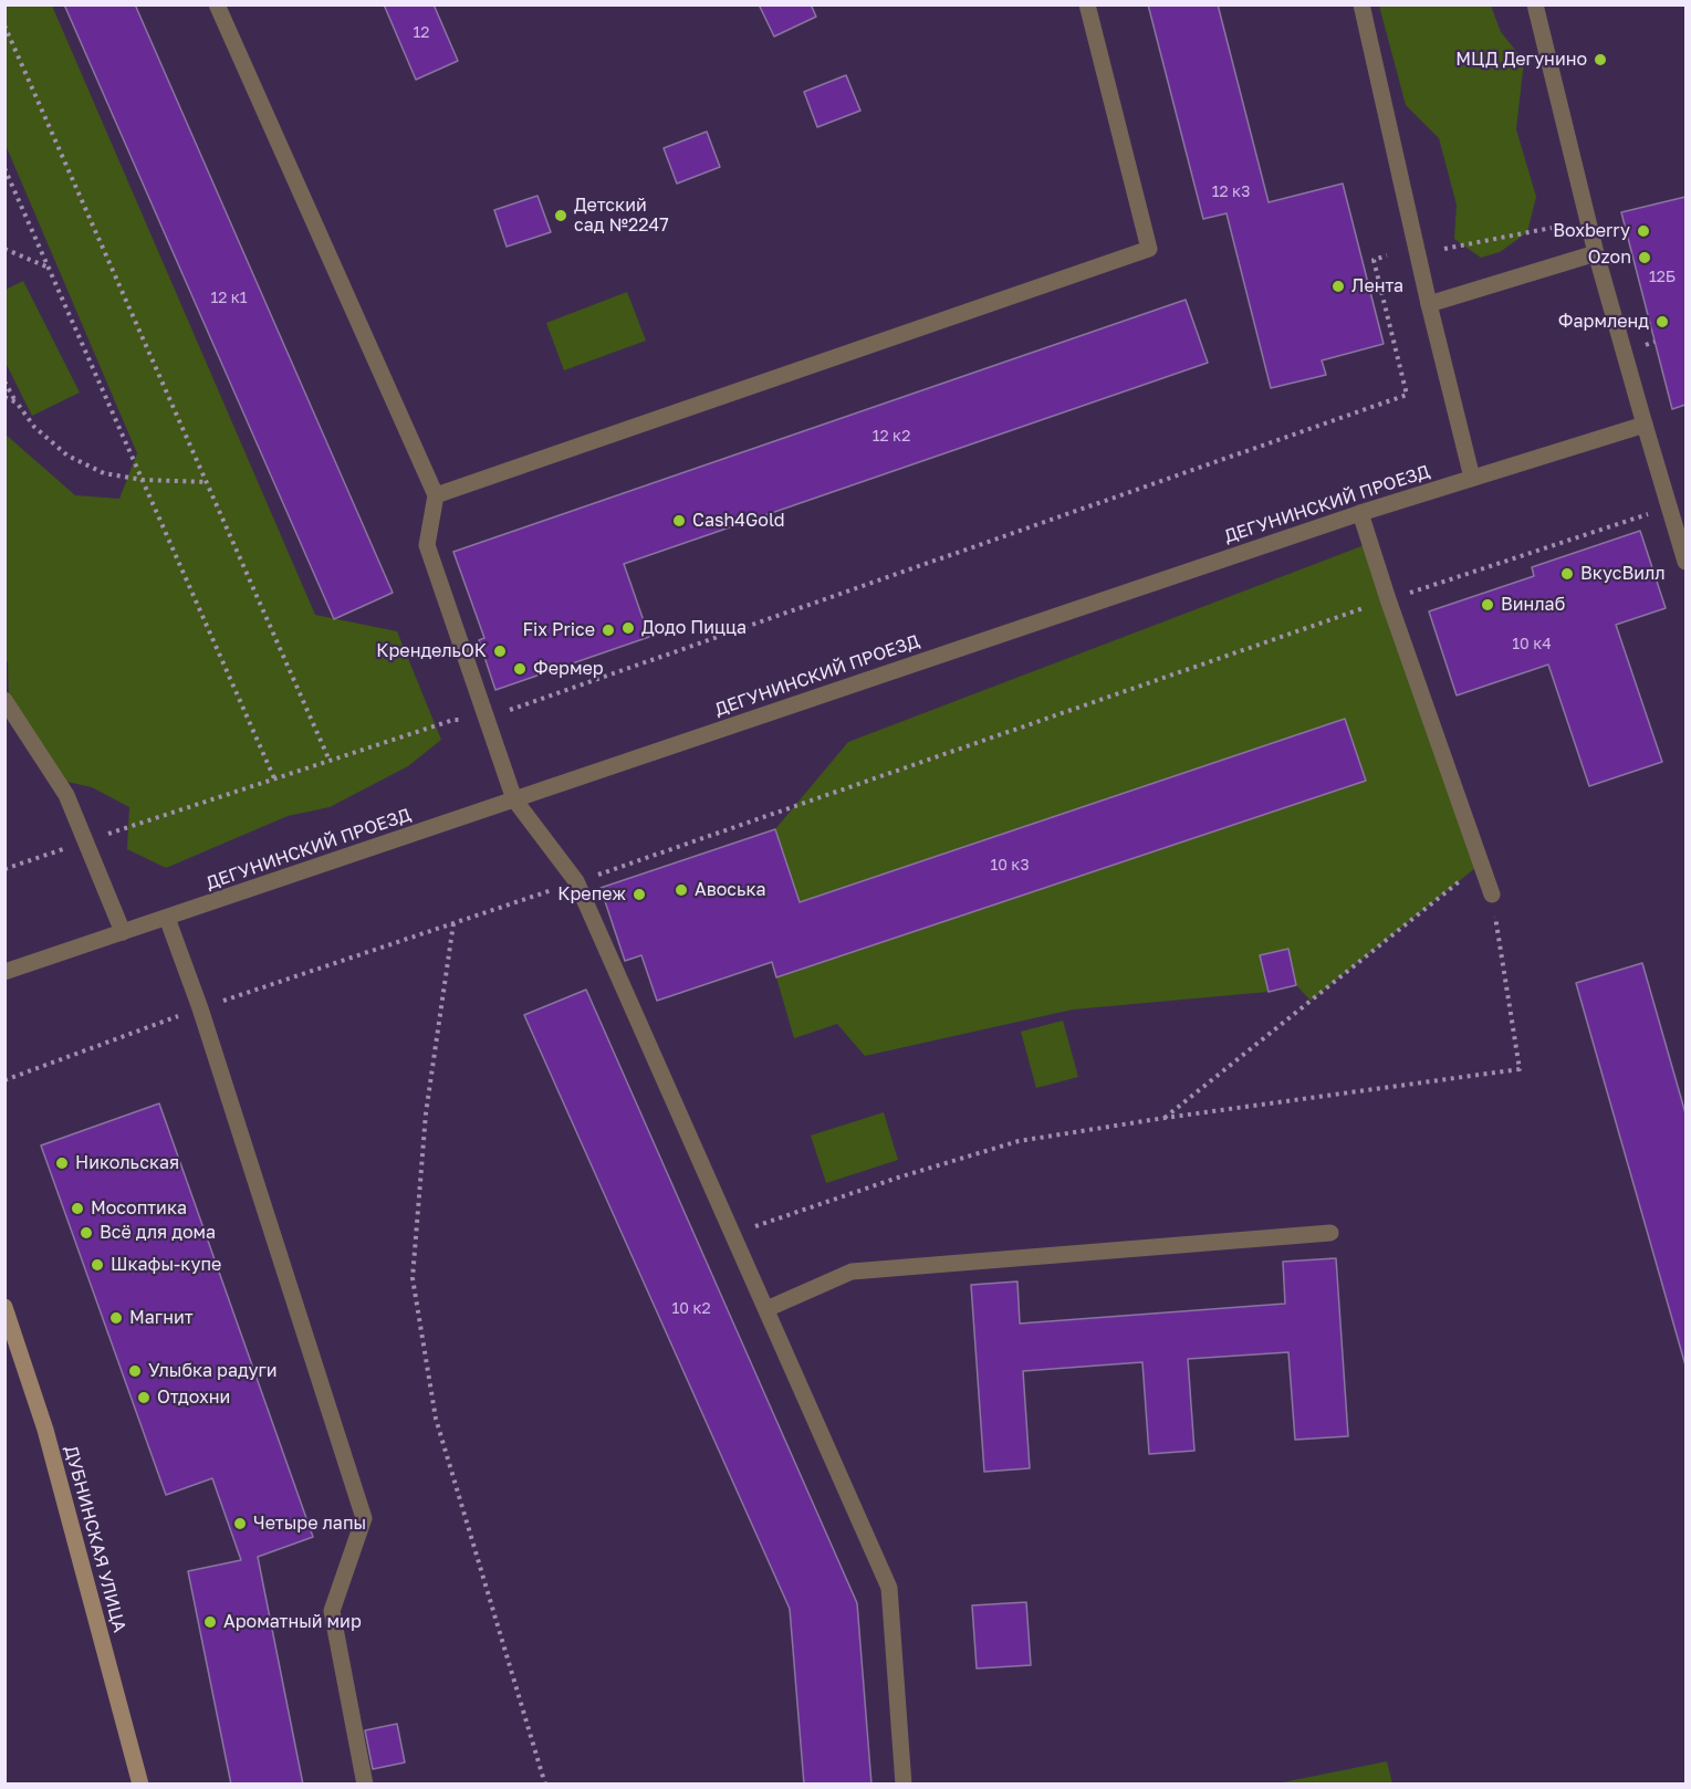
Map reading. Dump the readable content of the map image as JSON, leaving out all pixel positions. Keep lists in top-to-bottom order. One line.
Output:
{"streets":{"main road":["ДУБНИНСКАЯ УЛИЦА"],"street":["ДЕГУНИНСКИЙ ПРОЕЗД"]},"places":["МЦД Дегунино","Детский сад №2247","Boxberry","Ozon","Лента","Фармленд","Cash4Gold","ВкусВилл","Винлаб","Додо Пицца","Fix Price","КрендельОК","Фермер","Авоська","Крепеж","Никольская","Мосоптика","Всё для дома","Шкафы-купе","Магнит","Улыбка радуги","Отдохни","Четыре лапы","Ароматный мир"],"house_numbers":["12","12 к3","12Б","12 к1","12 к2","10 к4","10 к3","10 к2"]}
